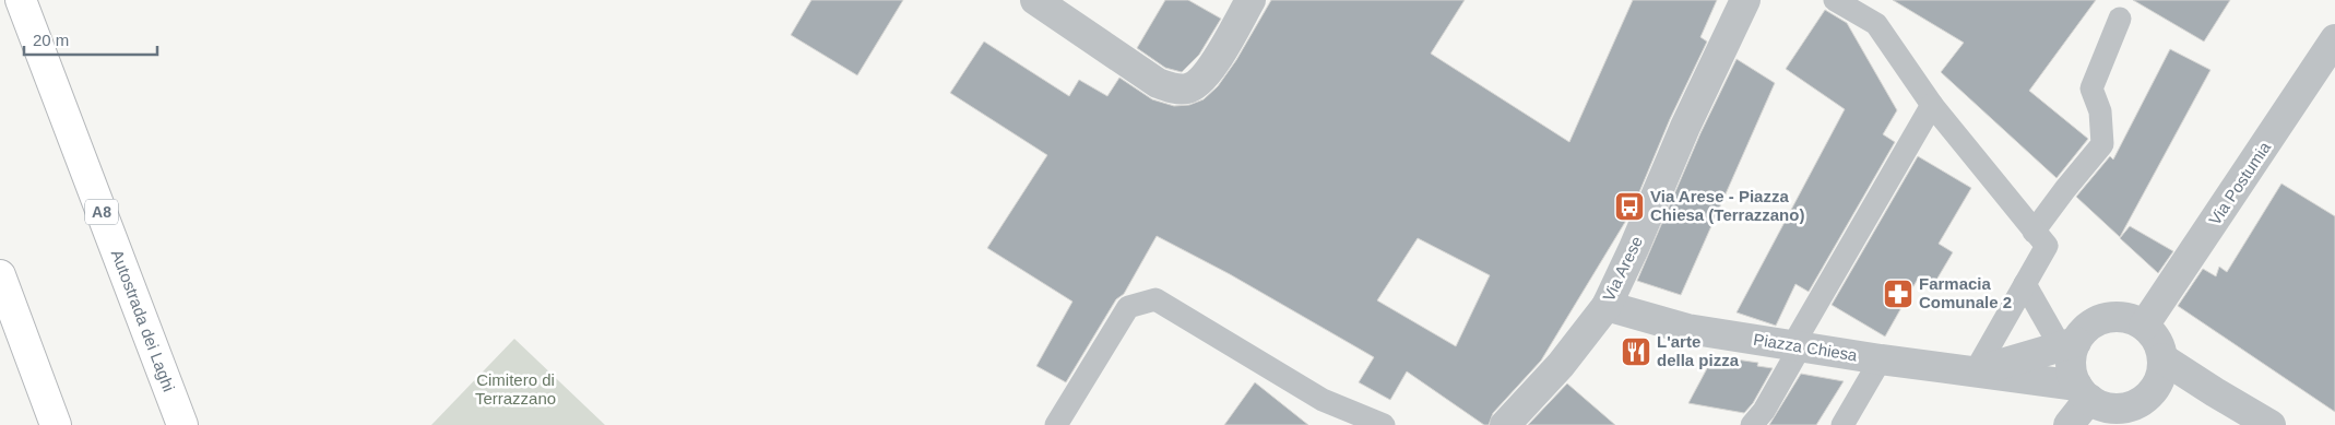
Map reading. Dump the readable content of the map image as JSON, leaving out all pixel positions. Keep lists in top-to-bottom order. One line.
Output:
{"streets":{"highway":["A8","Autostrada dei Laghi"],"street":["Via Postumia","Via Arese","Piazza Chiesa"]},"crossings":[["Via Postumia","Piazza Chiesa"],["Via Arese","Piazza Chiesa"]],"parks":["Cimitero di Terrazzano"],"places":{"bus stop":["Via Arese - Piazza Chiesa (Terrazzano)"],"pharmacy":["Farmacia Comunale 2"],"restaurant":["L'arte della pizza"]},"scale_bar":"20 m"}
